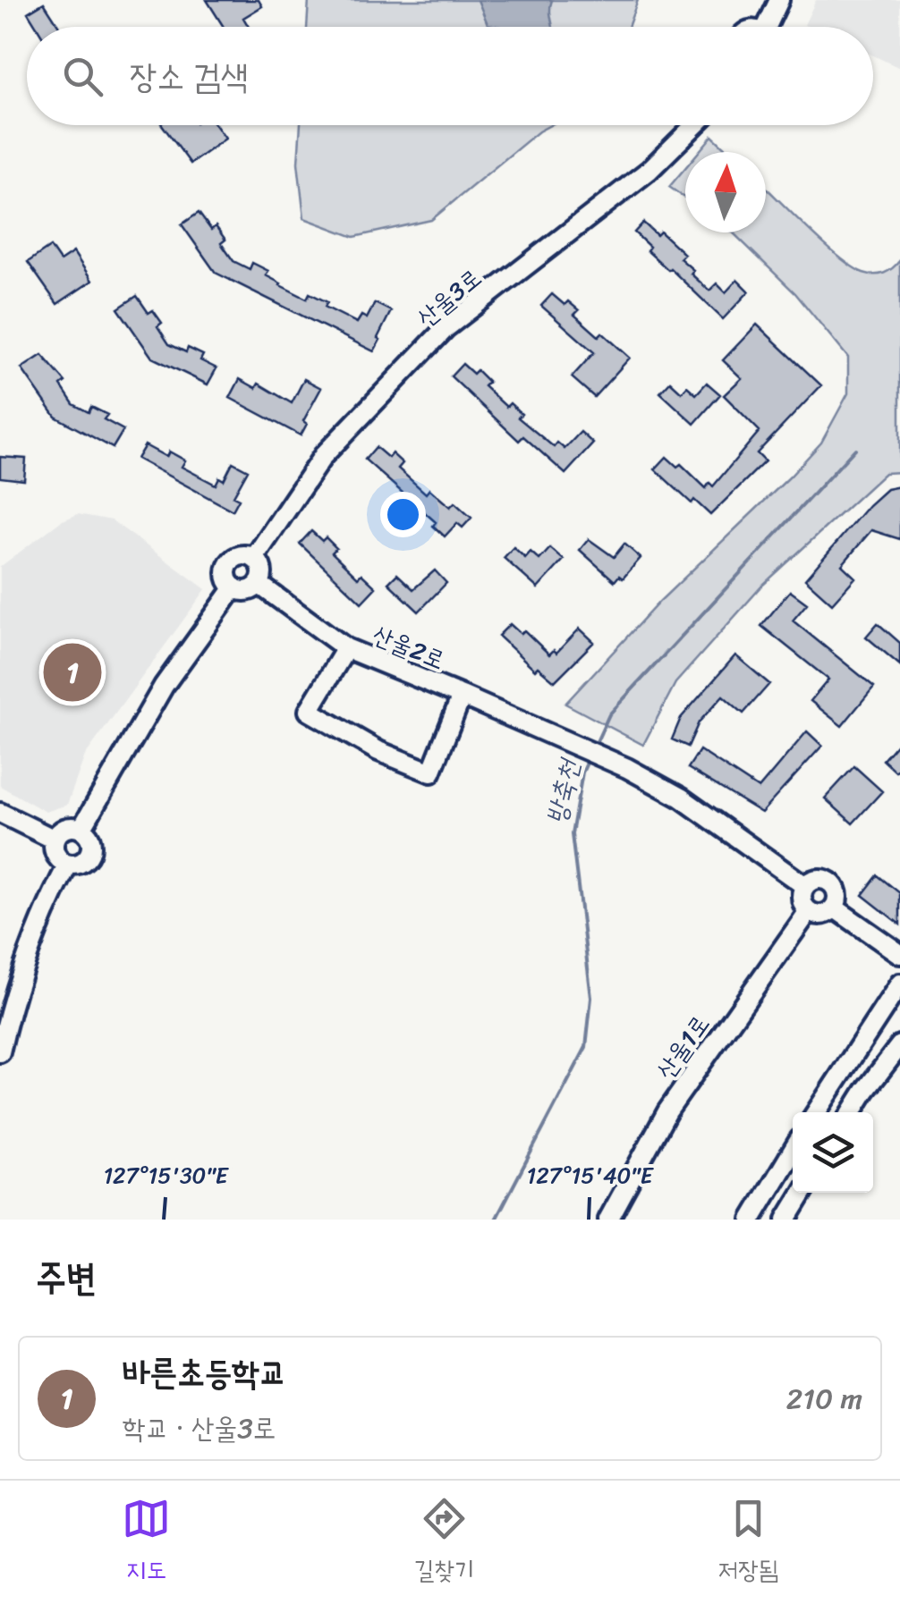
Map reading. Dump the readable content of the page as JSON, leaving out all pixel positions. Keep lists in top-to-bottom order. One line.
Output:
{"streets":{"street":["산울3로","산울2로","산울1로"]},"crossings":[["산울3로","산울2로"],["산울2로","산울1로"]],"water":["방축천"],"north":"top","page":{"search":"장소 검색","pins":"1","heading":"주변","list":[{"mark":"1","name":"바른초등학교","note":"학교 · 산울3로","value":"210 m"}],"nav":["지도","길찾기","저장됨"]},"coordinates":["127°15'30\"E","127°15'40\"E"]}
